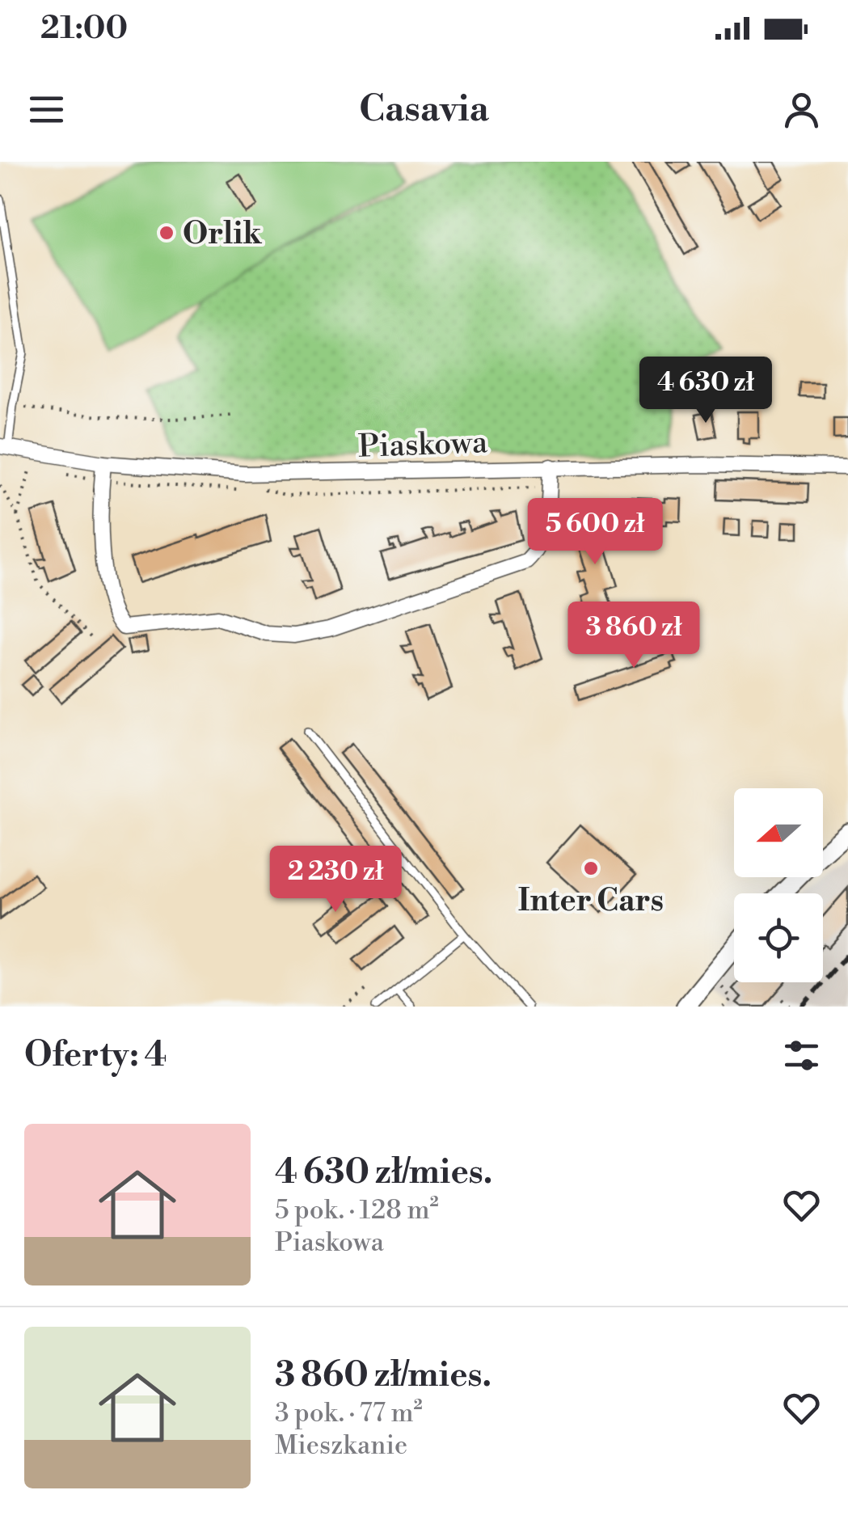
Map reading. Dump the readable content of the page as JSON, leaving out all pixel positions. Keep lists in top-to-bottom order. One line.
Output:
{"streets":{"street":["Piaskowa"]},"places":["Orlik","Inter Cars"],"north":"left","page":{"status":"21:00","header":"Casavia","price":["4 630 zł","5 600 zł","3 860 zł","2 230 zł"],"heading":"Oferty: 4","list":[{"name":"4 630 zł/mies.","note":"5 pok. · 128 m² · Piaskowa"},{"name":"3 860 zł/mies.","note":"3 pok. · 77 m² · Mieszkanie"}]}}
